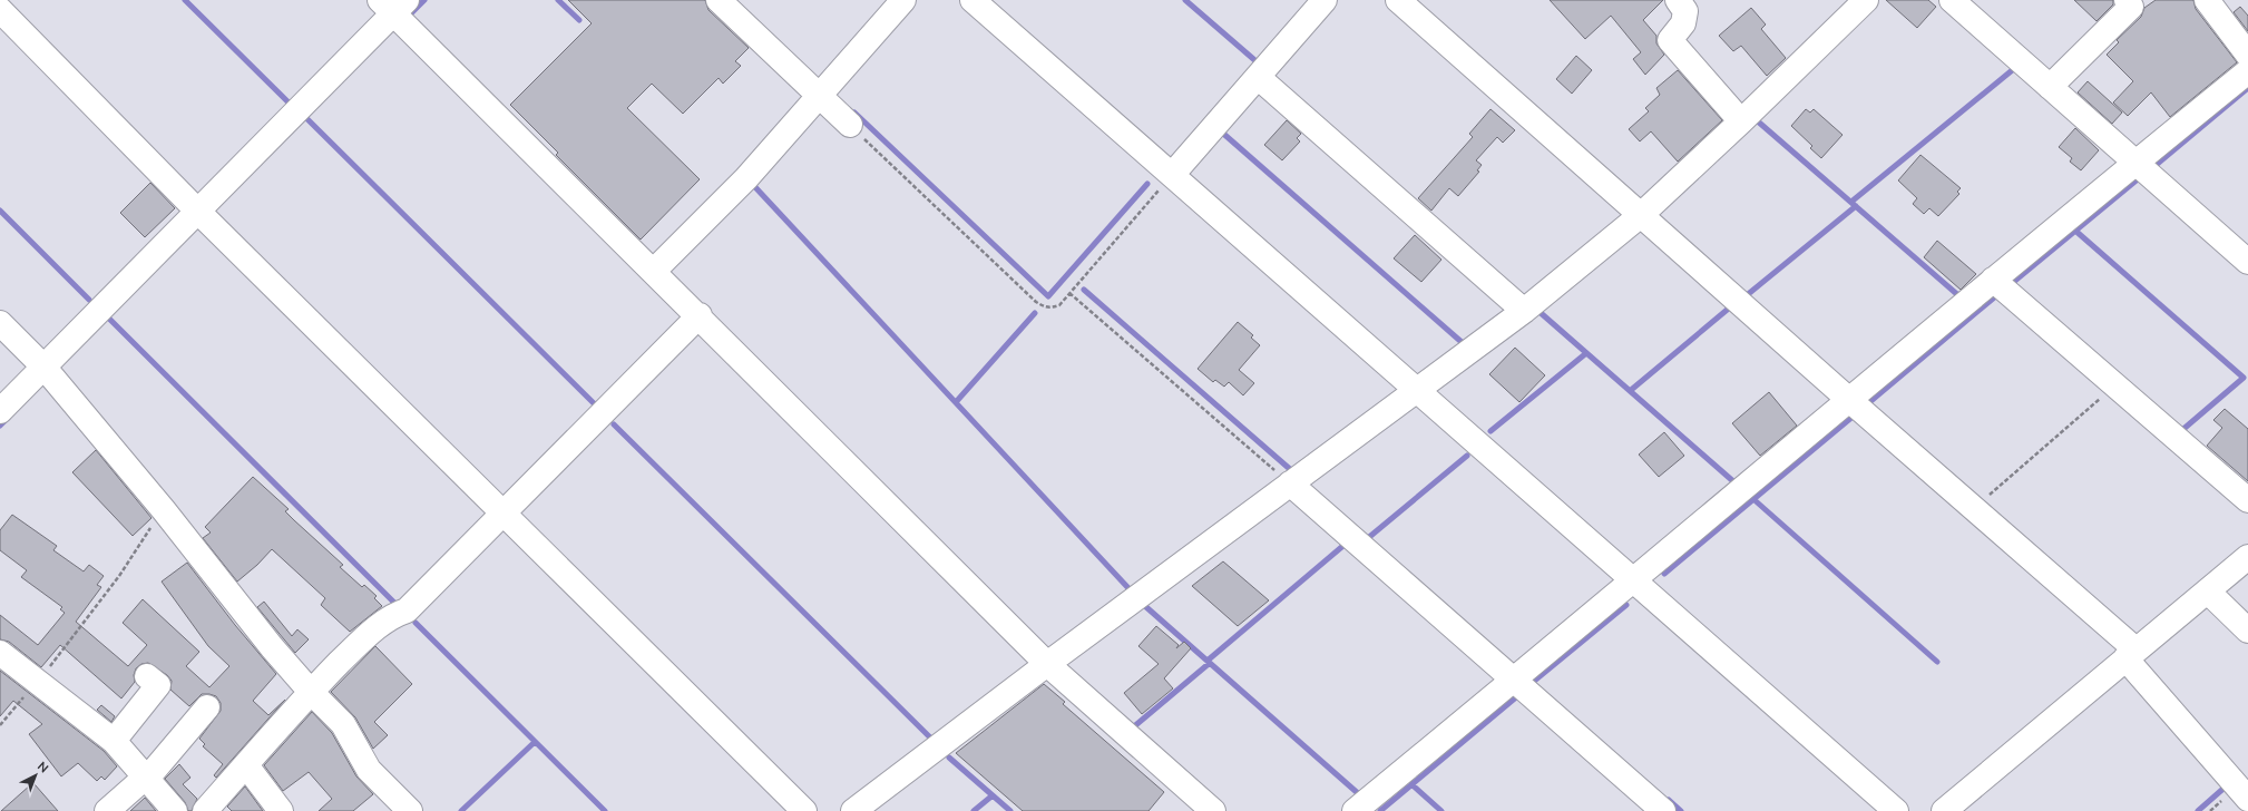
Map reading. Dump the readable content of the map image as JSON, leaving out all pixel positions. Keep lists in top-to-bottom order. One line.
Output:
{"north":"top right"}
